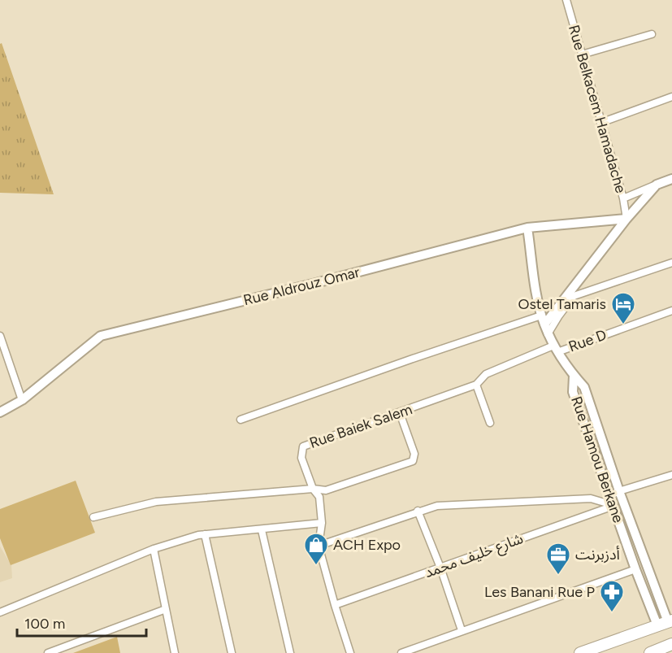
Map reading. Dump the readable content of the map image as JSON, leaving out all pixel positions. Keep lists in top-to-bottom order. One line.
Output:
{"streets":{"street":["Rue Belkacem Hamadache","Rue Aldrouz Omar","Rue D","Rue Baiek Salem","Rue Hamou Berkane","شارع خليف محمد"]},"crossings":[["Rue Belkacem Hamadache","Rue Aldrouz Omar"],["Rue D","Rue Baiek Salem"],["Rue Hamou Berkane","شارع خليف محمد"]],"places":{"hotel":["Ostel Tamaris"],"shop":["ACH Expo"],"office":["أدزبرنت"],"pharmacy":["Les Banani Rue P"]},"scale_bar":"100 m"}
